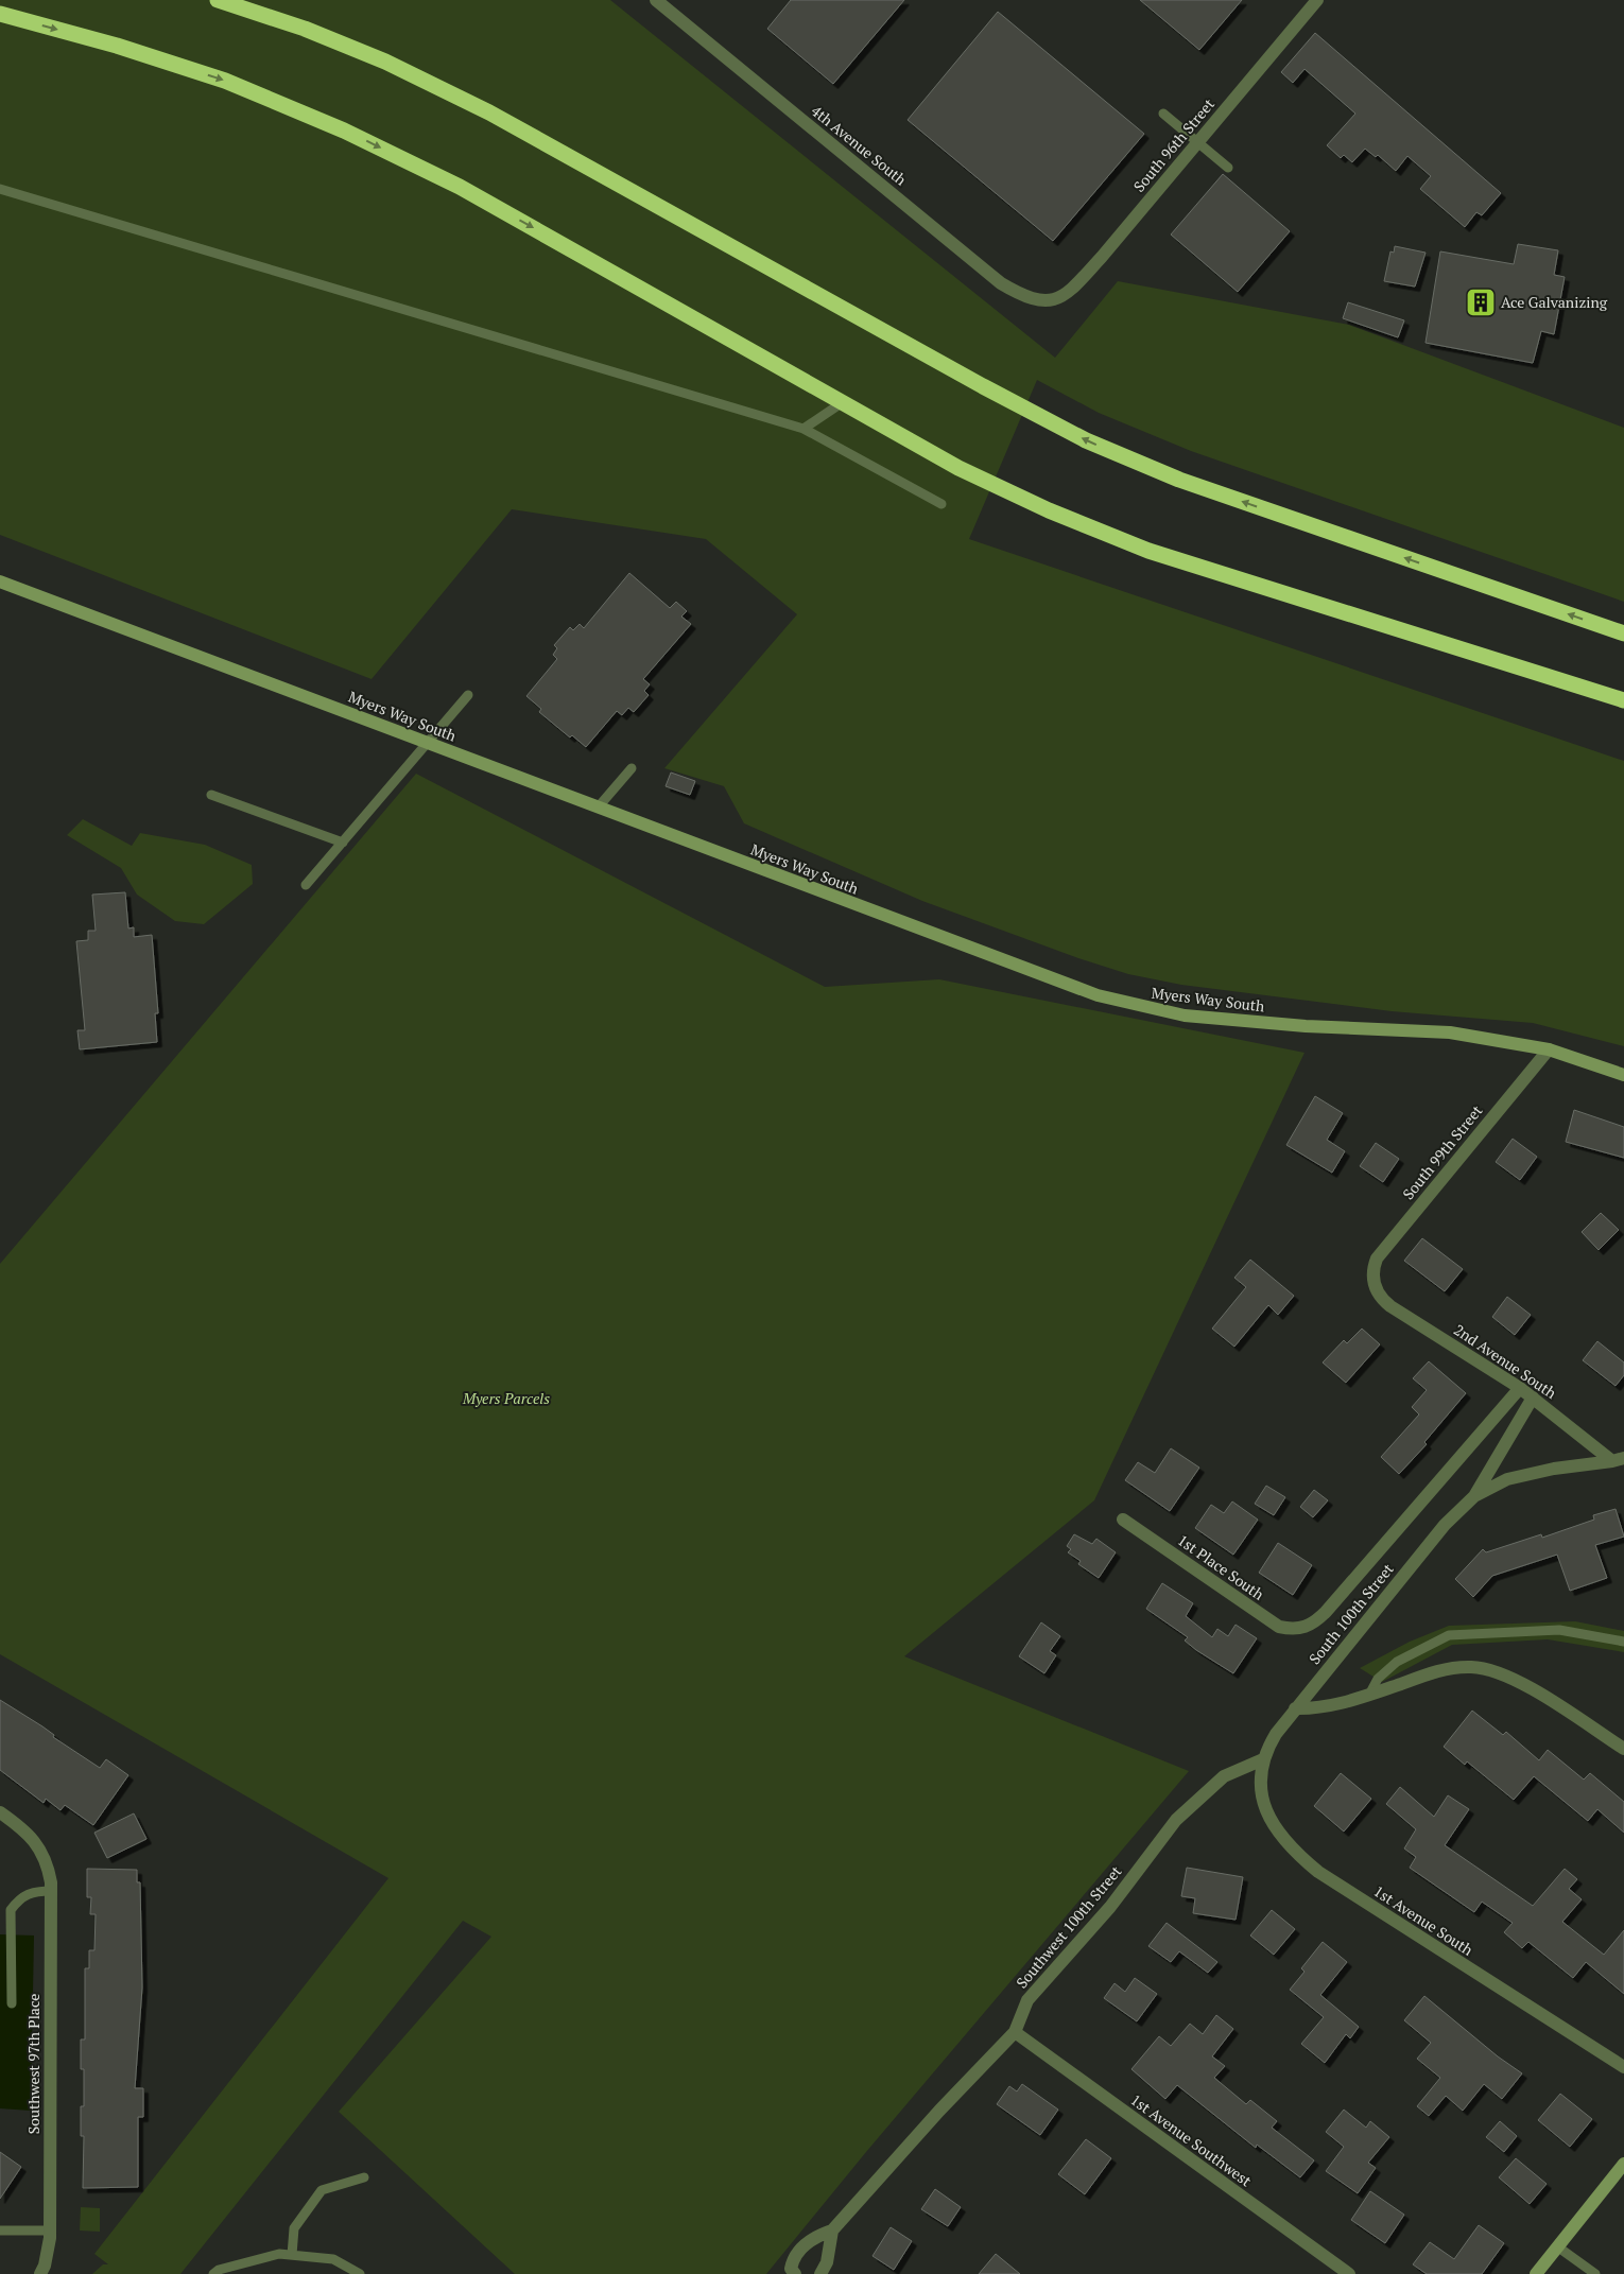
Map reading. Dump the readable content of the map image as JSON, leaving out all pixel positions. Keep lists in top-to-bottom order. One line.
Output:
{"streets":{"main road":["Myers Way South"],"street":["4th Avenue South","South 96th Street","South 99th Street","2nd Avenue South","1st Place South","South 100th Street","1st Avenue South","Southwest 100th Street","Southwest 97th Place","1st Avenue Southwest"]},"crossings":[["4th Avenue South","South 96th Street"],["Myers Way South","South 99th Street"],["South 99th Street","2nd Avenue South"],["2nd Avenue South","South 100th Street"],["1st Place South","South 100th Street"],["South 100th Street","1st Avenue South"],["South 100th Street","Southwest 100th Street"],["1st Avenue South","Southwest 100th Street"],["Southwest 100th Street","1st Avenue Southwest"]],"parks":["Myers Parcels"],"places":{"building":["Ace Galvanizing"]}}
